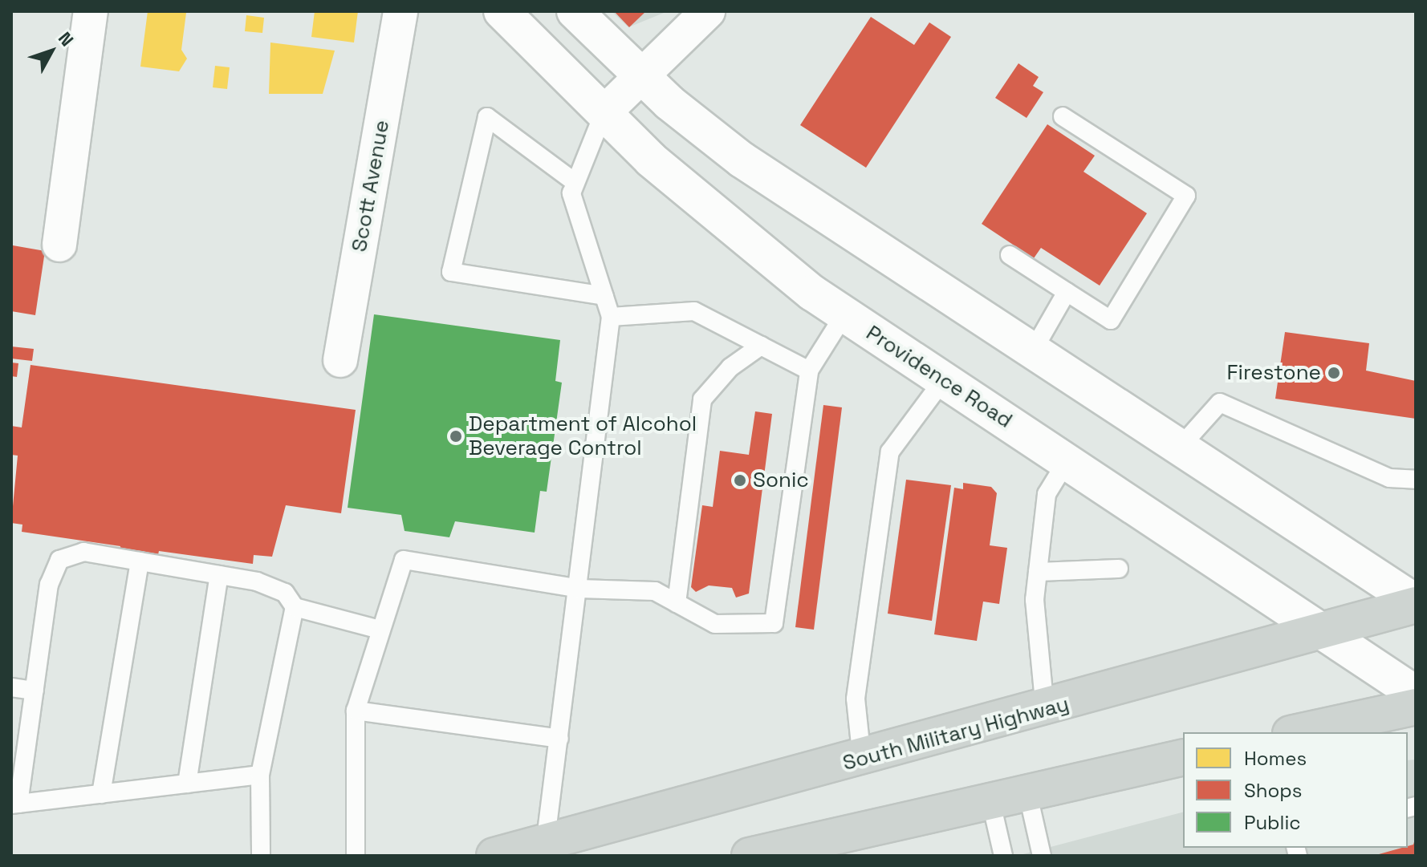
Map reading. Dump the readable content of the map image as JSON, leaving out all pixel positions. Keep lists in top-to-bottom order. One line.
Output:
{"streets":{"main road":["Providence Road","South Military Highway"],"street":["Scott Avenue"]},"crossings":[["Providence Road","South Military Highway"]],"places":["Firestone","Department of Alcohol Beverage Control","Sonic"],"legend":["Homes","Shops","Public"],"north":"top right"}
